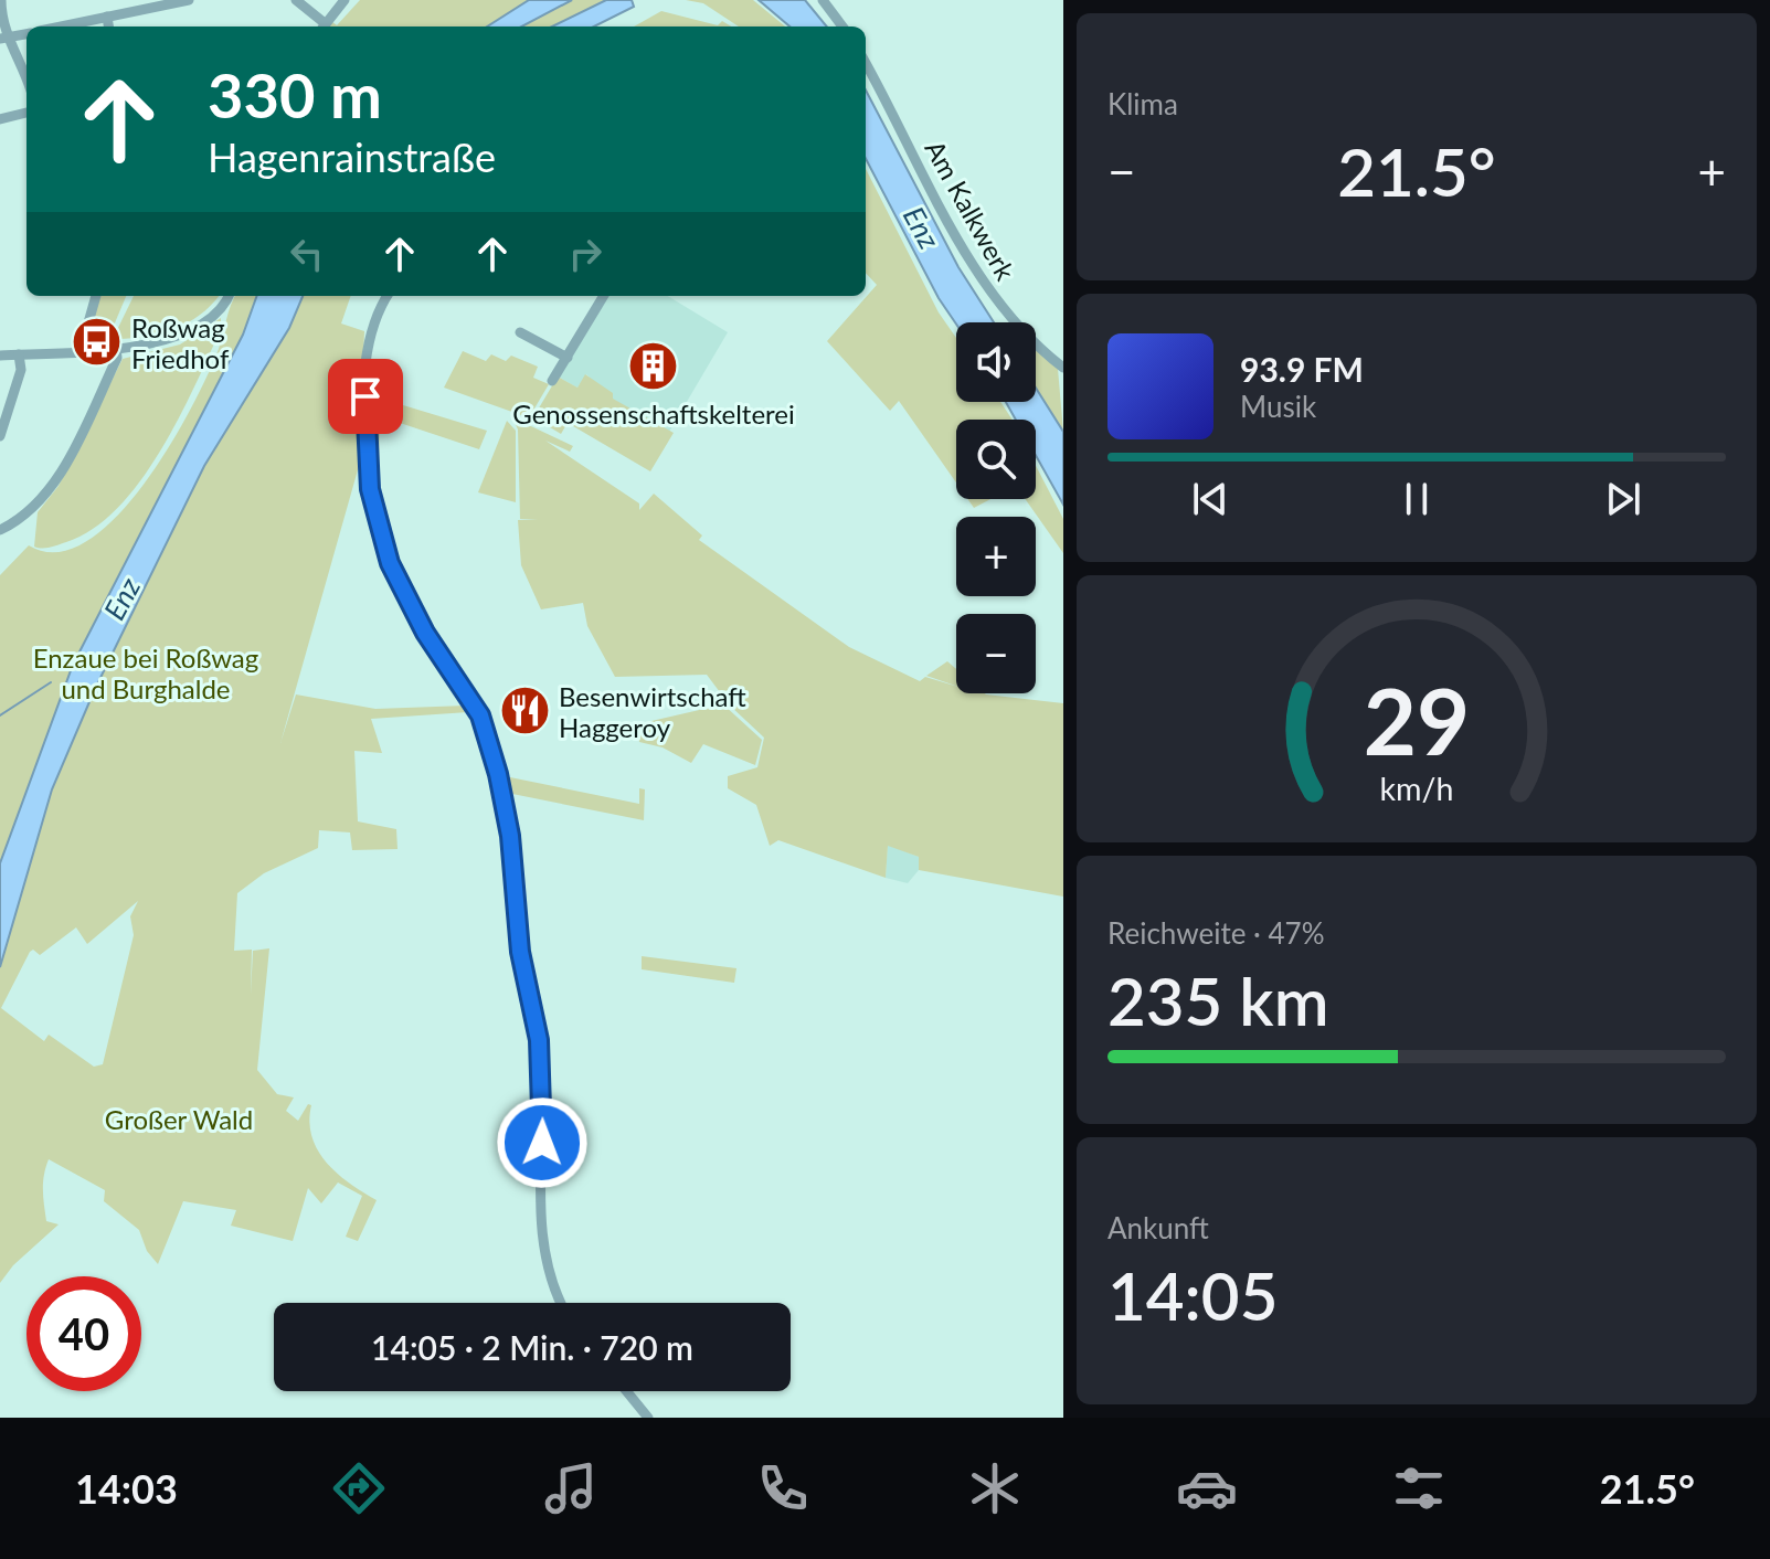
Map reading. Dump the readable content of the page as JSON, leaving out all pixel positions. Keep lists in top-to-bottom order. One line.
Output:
{"streets":{"street":["Am Kalkwerk"]},"water":["Enz"],"parks":["Enzaue bei Roßwag und Burghalde","Großer Wald"],"places":{"bus stop":["Roßwag Friedhof"],"building":["Genossenschaftskelterei"],"restaurant":["Besenwirtschaft Haggeroy"]},"page":{"tile":["Klima",["Reichweite · 47%","235 km"],["Ankunft","14:05"]],"turn":["330 m","Hagenrainstraße"],"heat":["−","21.5°","+"],"map_buttons":["+","−"],"song":["93.9 FM","Musik"],"limit":"40","trip":"14:05 · 2 Min. · 720 m","tabs":["14:03","21.5°"],"gauge":["29","km/h"]}}
